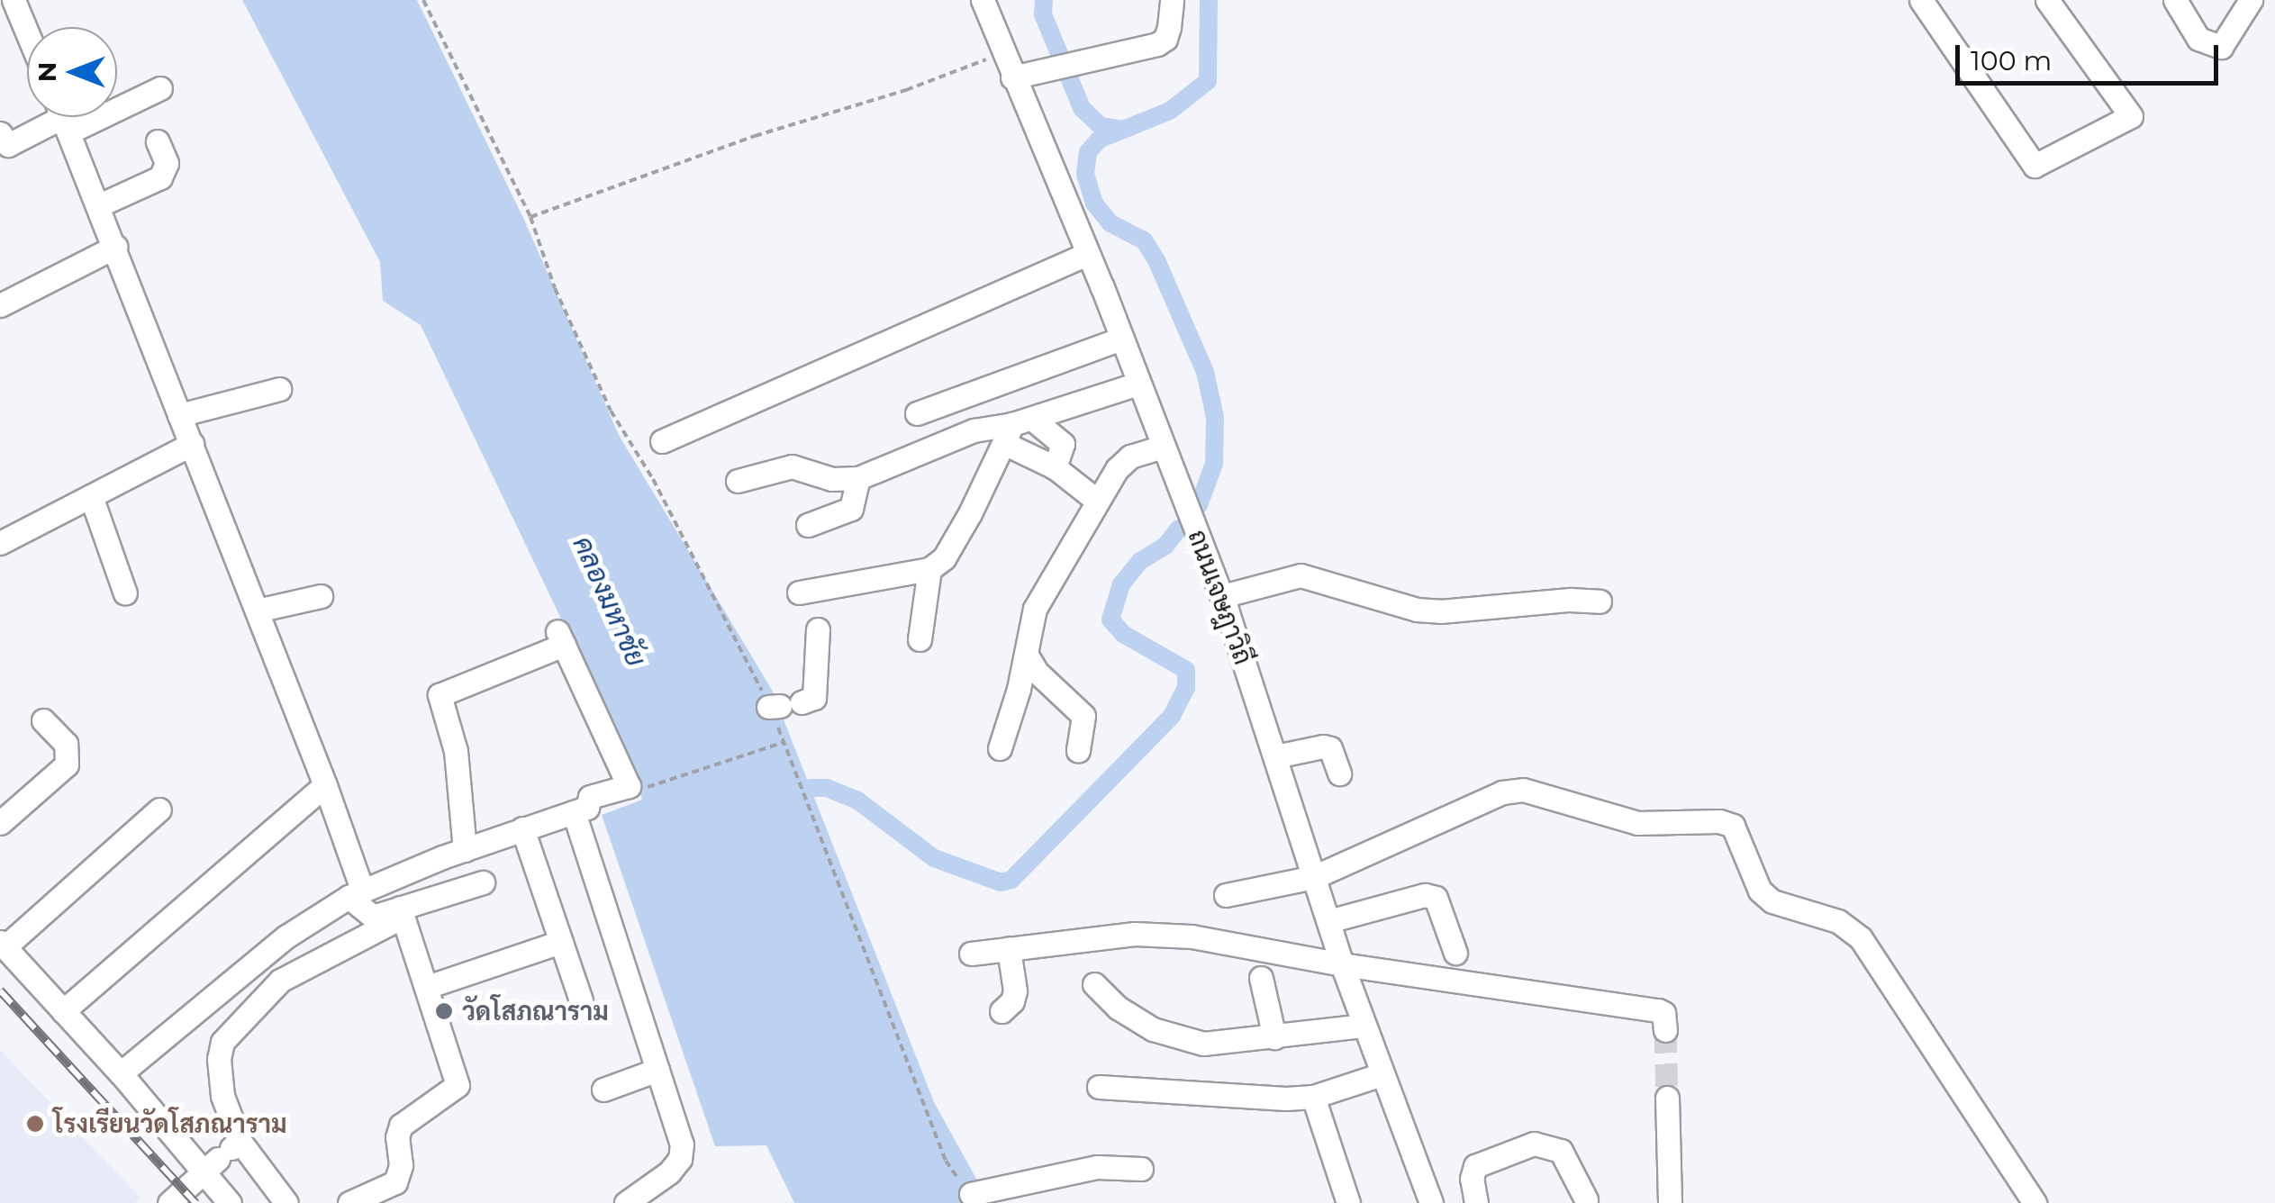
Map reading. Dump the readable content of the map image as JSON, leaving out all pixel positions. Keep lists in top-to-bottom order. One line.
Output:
{"streets":{"street":["ถนนเจษฎาวิถี"]},"water":["คลองมหาชัย"],"places":["วัดโสภณาราม","โรงเรียนวัดโสภณาราม"],"scale_bar":"100 m","north":"left"}
